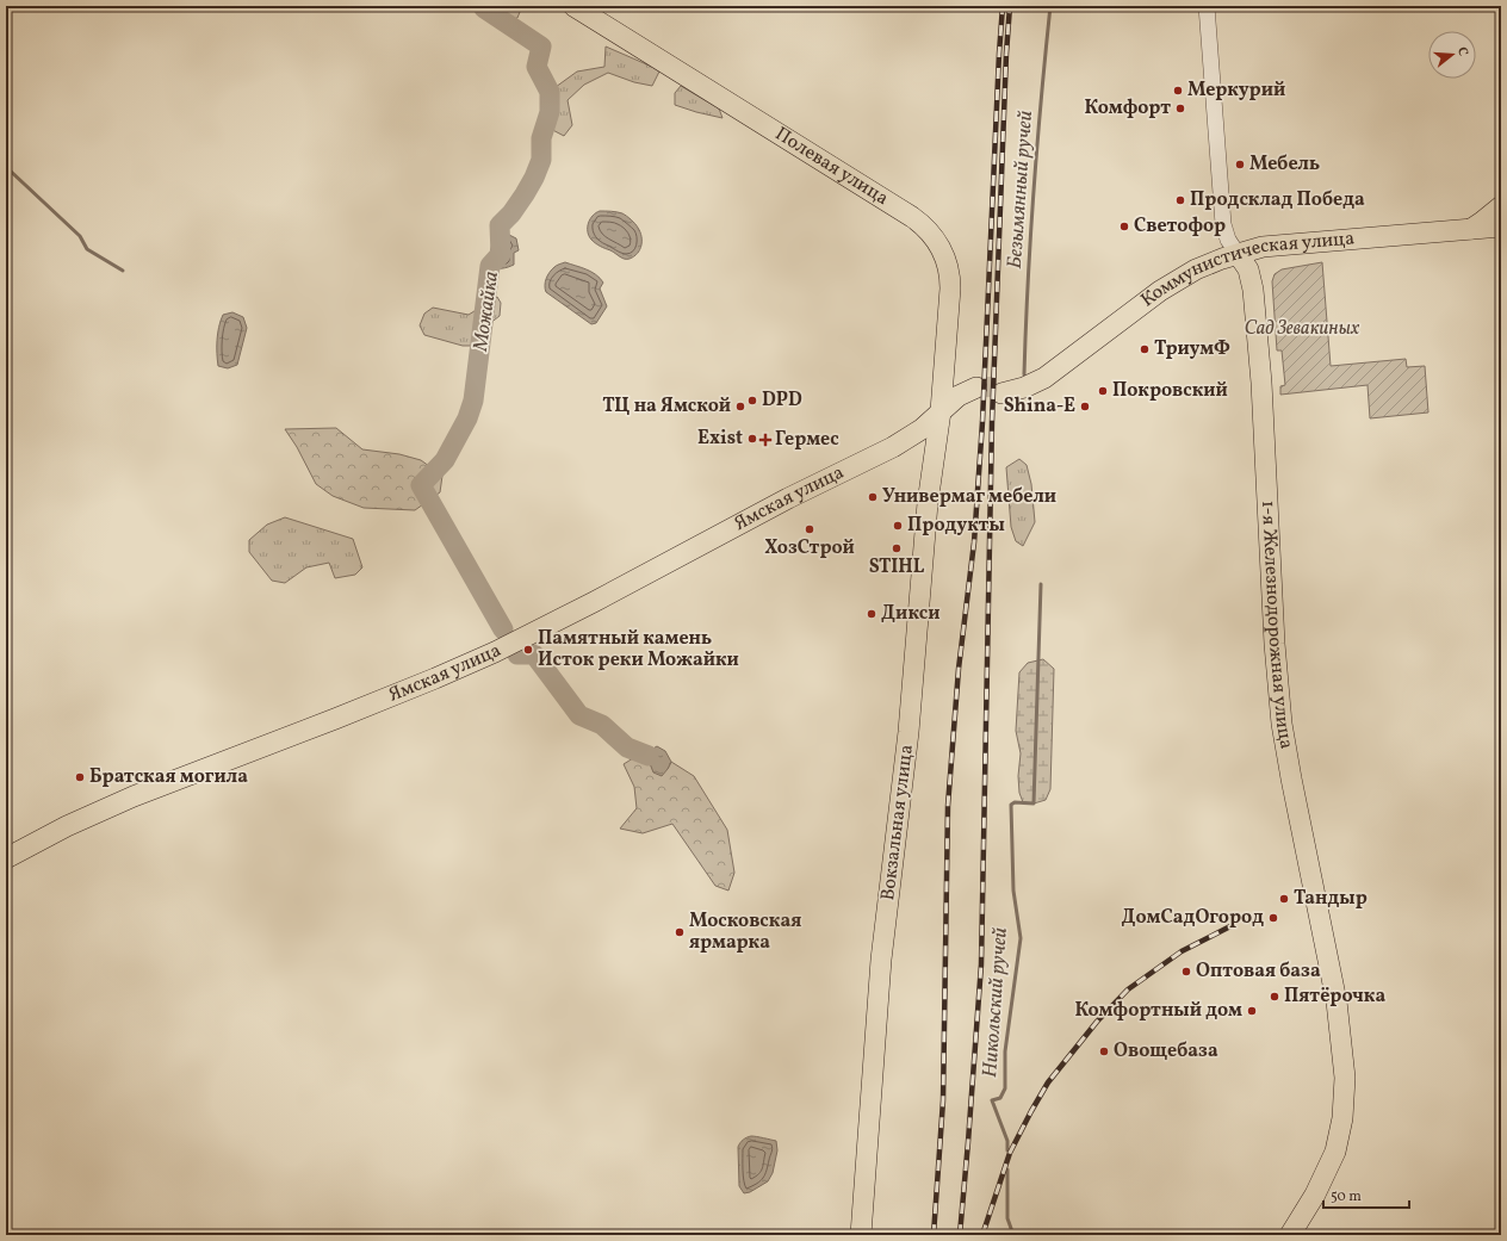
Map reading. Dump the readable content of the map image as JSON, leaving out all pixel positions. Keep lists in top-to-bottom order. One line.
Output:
{"streets":{"main road":["Полевая улица","Коммунистическая улица","Ямская улица","1-я Железнодорожная улица","Вокзальная улица"]},"crossings":[["Полевая улица","Ямская улица"],["Полевая улица","Вокзальная улица"],["Коммунистическая улица","1-я Железнодорожная улица"],["Ямская улица","Вокзальная улица"]],"water":["Безымянный ручей","Можайка","Никольский ручей"],"parks":["Сад Зевакиных"],"places":{"other":["Меркурий","Комфорт","Мебель","Продсклад Победа","Светофор","ТриумФ","Покровский","DPD","ТЦ на Ямской","Shina-E","Exist","Универмаг мебели","Продукты","ХозСтрой","STIHL","Дикси","Памятный камень Исток реки Можайки","Братская могила","Тандыр","ДомСадОгород","Московская ярмарка","Оптовая база","Пятёрочка","Комфортный дом","Овощебаза"],"health":["Гермес"]},"scale_bar":"50 m","north":"right"}
